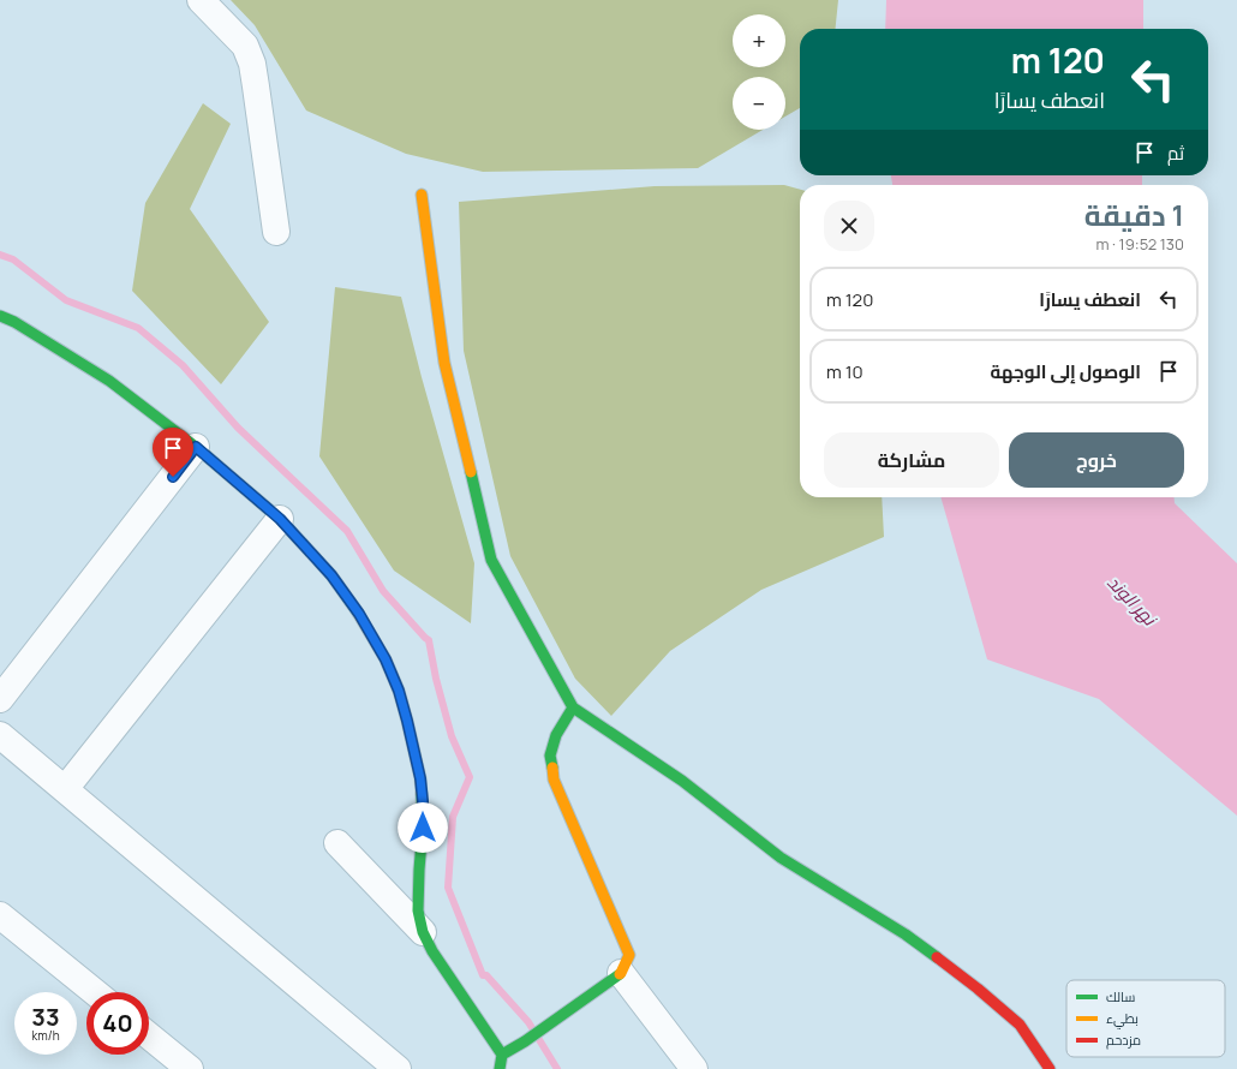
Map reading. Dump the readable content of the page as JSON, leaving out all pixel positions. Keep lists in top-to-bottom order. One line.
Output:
{"water":["نهر الوند"],"legend":["سالك","بطيء","مزدحم"],"page":{"map_buttons":["+","−"],"turn":["120 m","انعطف يسارًا"],"then":"ثم","heading":["1 دقيقة","130 m · 19:52"],"list":[{"name":"انعطف يسارًا","value":"120 m"},{"name":"الوصول إلى الوجهة","value":"10 m"}],"buttons":["خروج","مشاركة"],"speed":"33 km/h","limit":"40"}}
